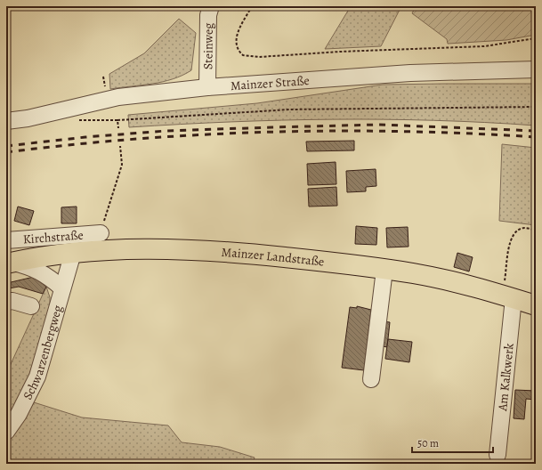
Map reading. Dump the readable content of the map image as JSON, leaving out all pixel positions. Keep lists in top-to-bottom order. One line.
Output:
{"streets":{"main road":["Mainzer Landstraße"],"street":["Steinweg","Mainzer Straße","Kirchstraße","Schwarzenbergweg","Am Kalkwerk"]},"crossings":[["Steinweg","Mainzer Straße"],["Mainzer Landstraße","Schwarzenbergweg"],["Mainzer Landstraße","Am Kalkwerk"]],"scale_bar":"50 m"}
